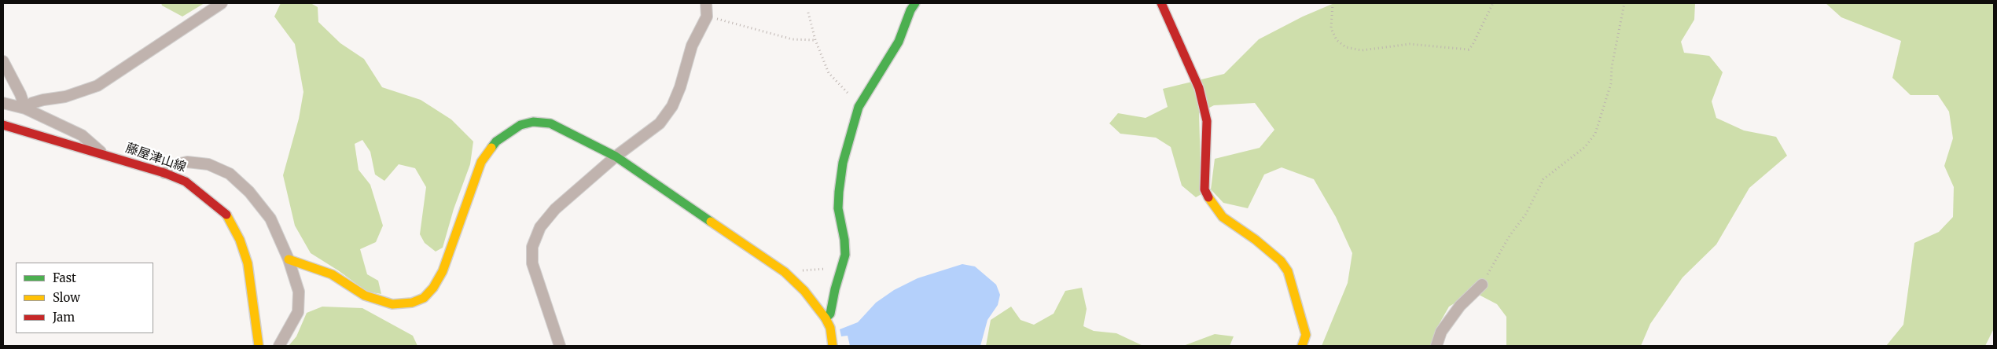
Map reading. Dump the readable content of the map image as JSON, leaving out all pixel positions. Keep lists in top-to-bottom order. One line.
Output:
{"streets":{"street":["藤屋津山線"]},"legend":["Fast","Slow","Jam"]}
